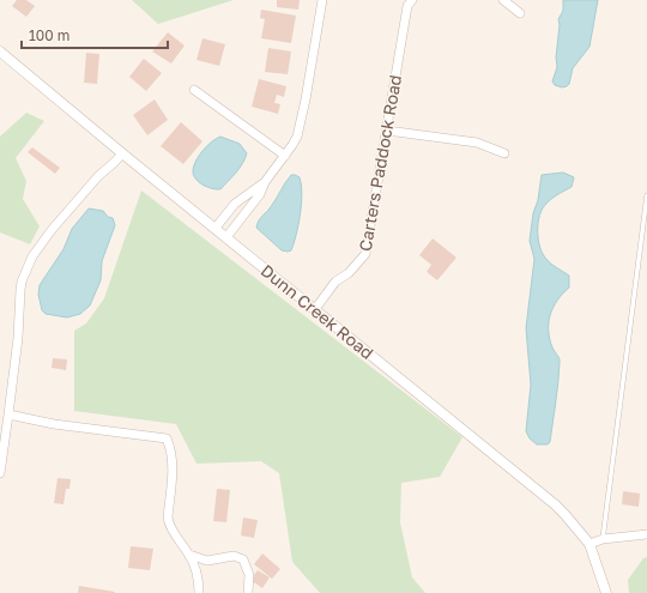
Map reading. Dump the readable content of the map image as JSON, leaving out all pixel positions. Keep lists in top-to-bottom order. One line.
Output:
{"streets":{"street":["Carters Paddock Road","Dunn Creek Road"]},"crossings":[["Carters Paddock Road","Dunn Creek Road"]],"scale_bar":"100 m"}
